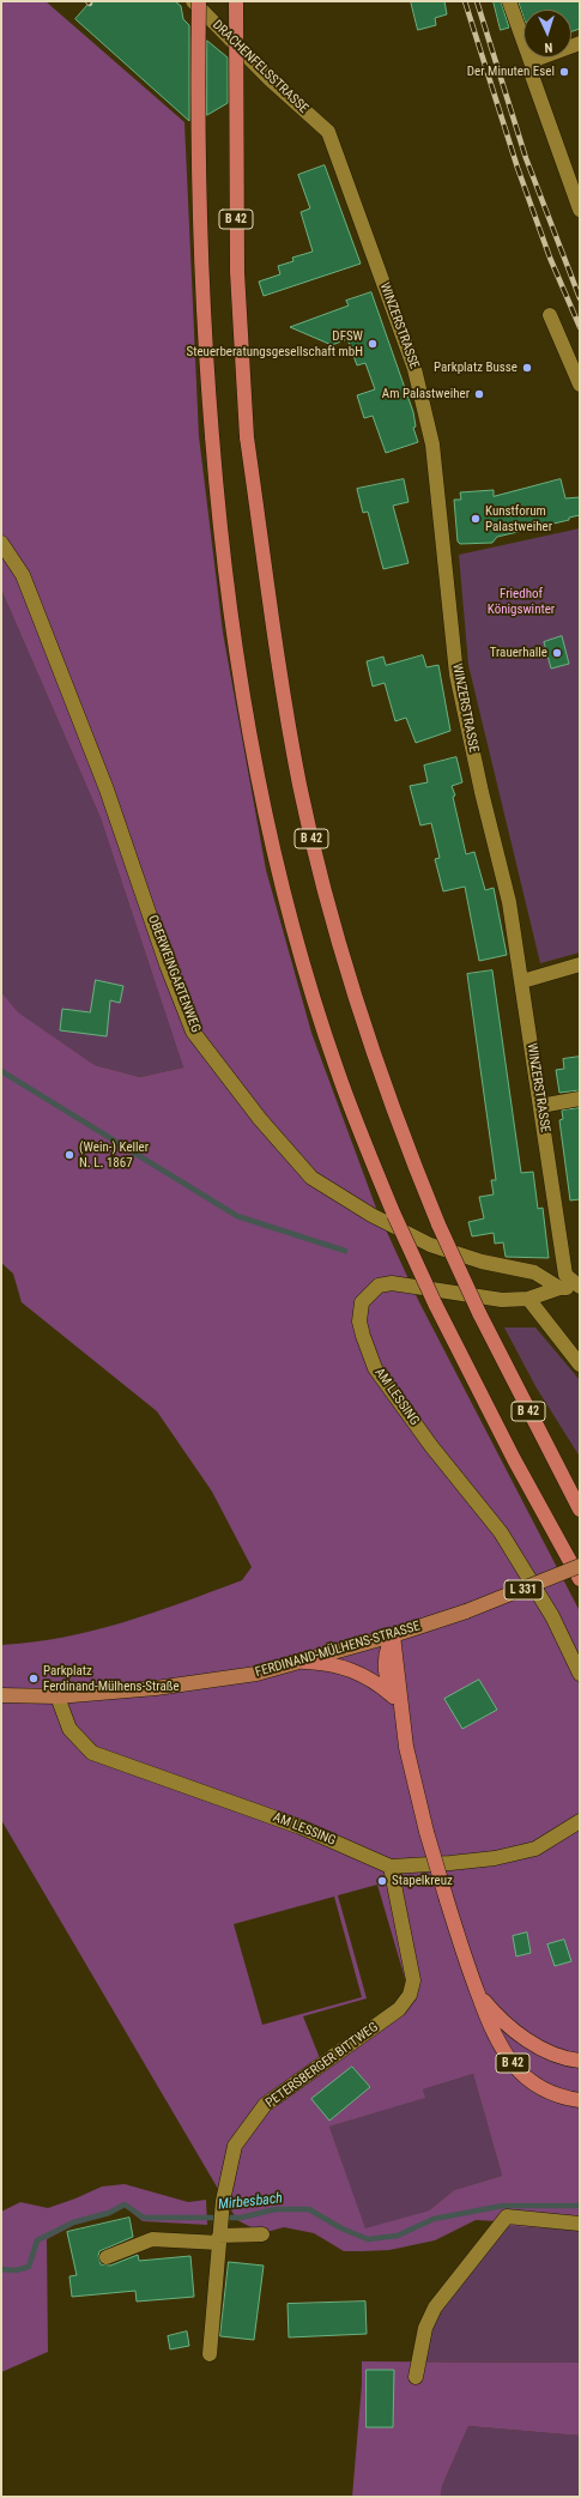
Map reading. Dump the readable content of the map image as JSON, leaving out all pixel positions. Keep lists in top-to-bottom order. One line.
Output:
{"streets":{"highway":["B 42"],"main road":["L 331","FERDINAND-MÜLHENS-STRASSE"],"street":["DRACHENFELSSTRASSE","WINZERSTRASSE","OBERWEINGARTENWEG","AM LESSING","PETERSBERGER BITTWEG"]},"crossings":[["DRACHENFELSSTRASSE","WINZERSTRASSE"],["B 42","FERDINAND-MÜLHENS-STRASSE"],["WINZERSTRASSE","AM LESSING"],["OBERWEINGARTENWEG","AM LESSING"],["AM LESSING","FERDINAND-MÜLHENS-STRASSE"],["AM LESSING","PETERSBERGER BITTWEG"]],"water":["Mirbesbach"],"parks":["Friedhof Königswinter"],"places":["Der Minuten Esel","DFSW Steuerberatungsgesellschaft mbH","Parkplatz Busse","Am Palastweiher","Kunstforum Palastweiher","Trauerhalle","(Wein-) Keller N. L. 1867","Parkplatz Ferdinand-Mülhens-Straße","Stapelkreuz"],"north":"bottom"}
